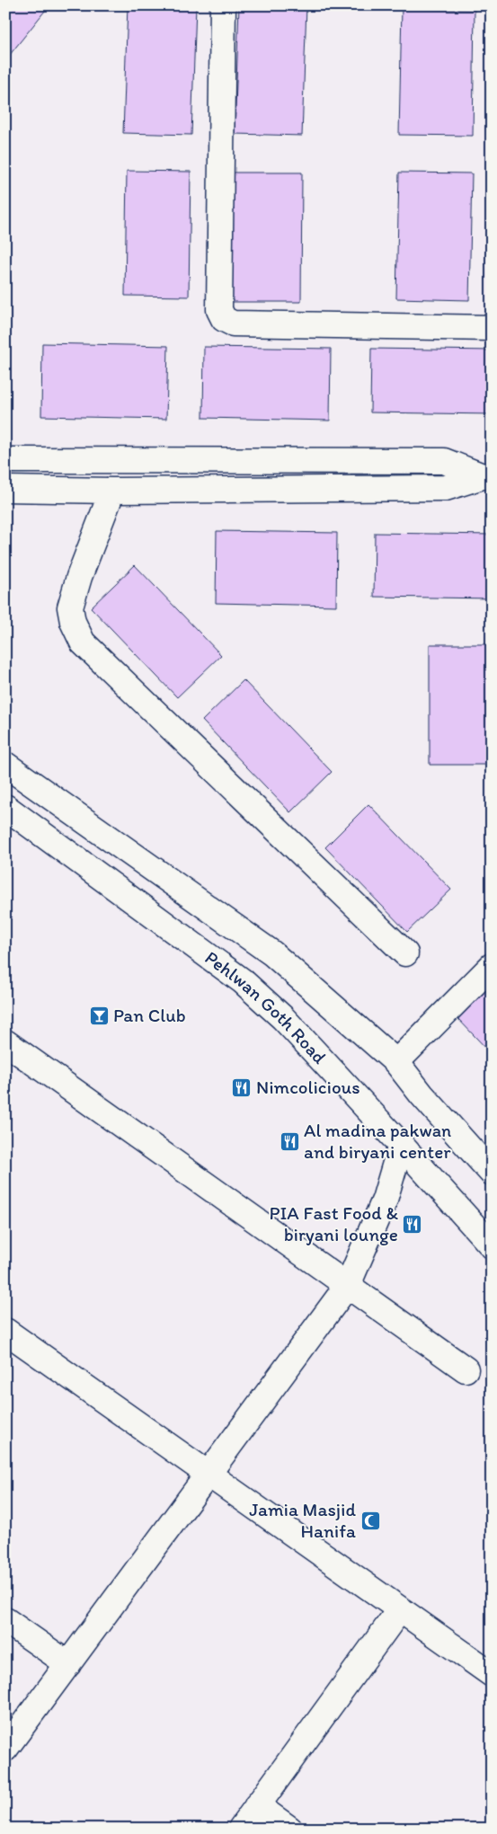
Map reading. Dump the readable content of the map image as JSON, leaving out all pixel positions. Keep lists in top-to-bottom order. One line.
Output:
{"streets":{"street":["Pehlwan Goth Road"]},"places":{"bar":["Pan Club"],"restaurant":["Nimcolicious","Al madina pakwan and biryani center","PIA Fast Food & biryani lounge"],"mosque":["Jamia Masjid Hanifa"]}}
